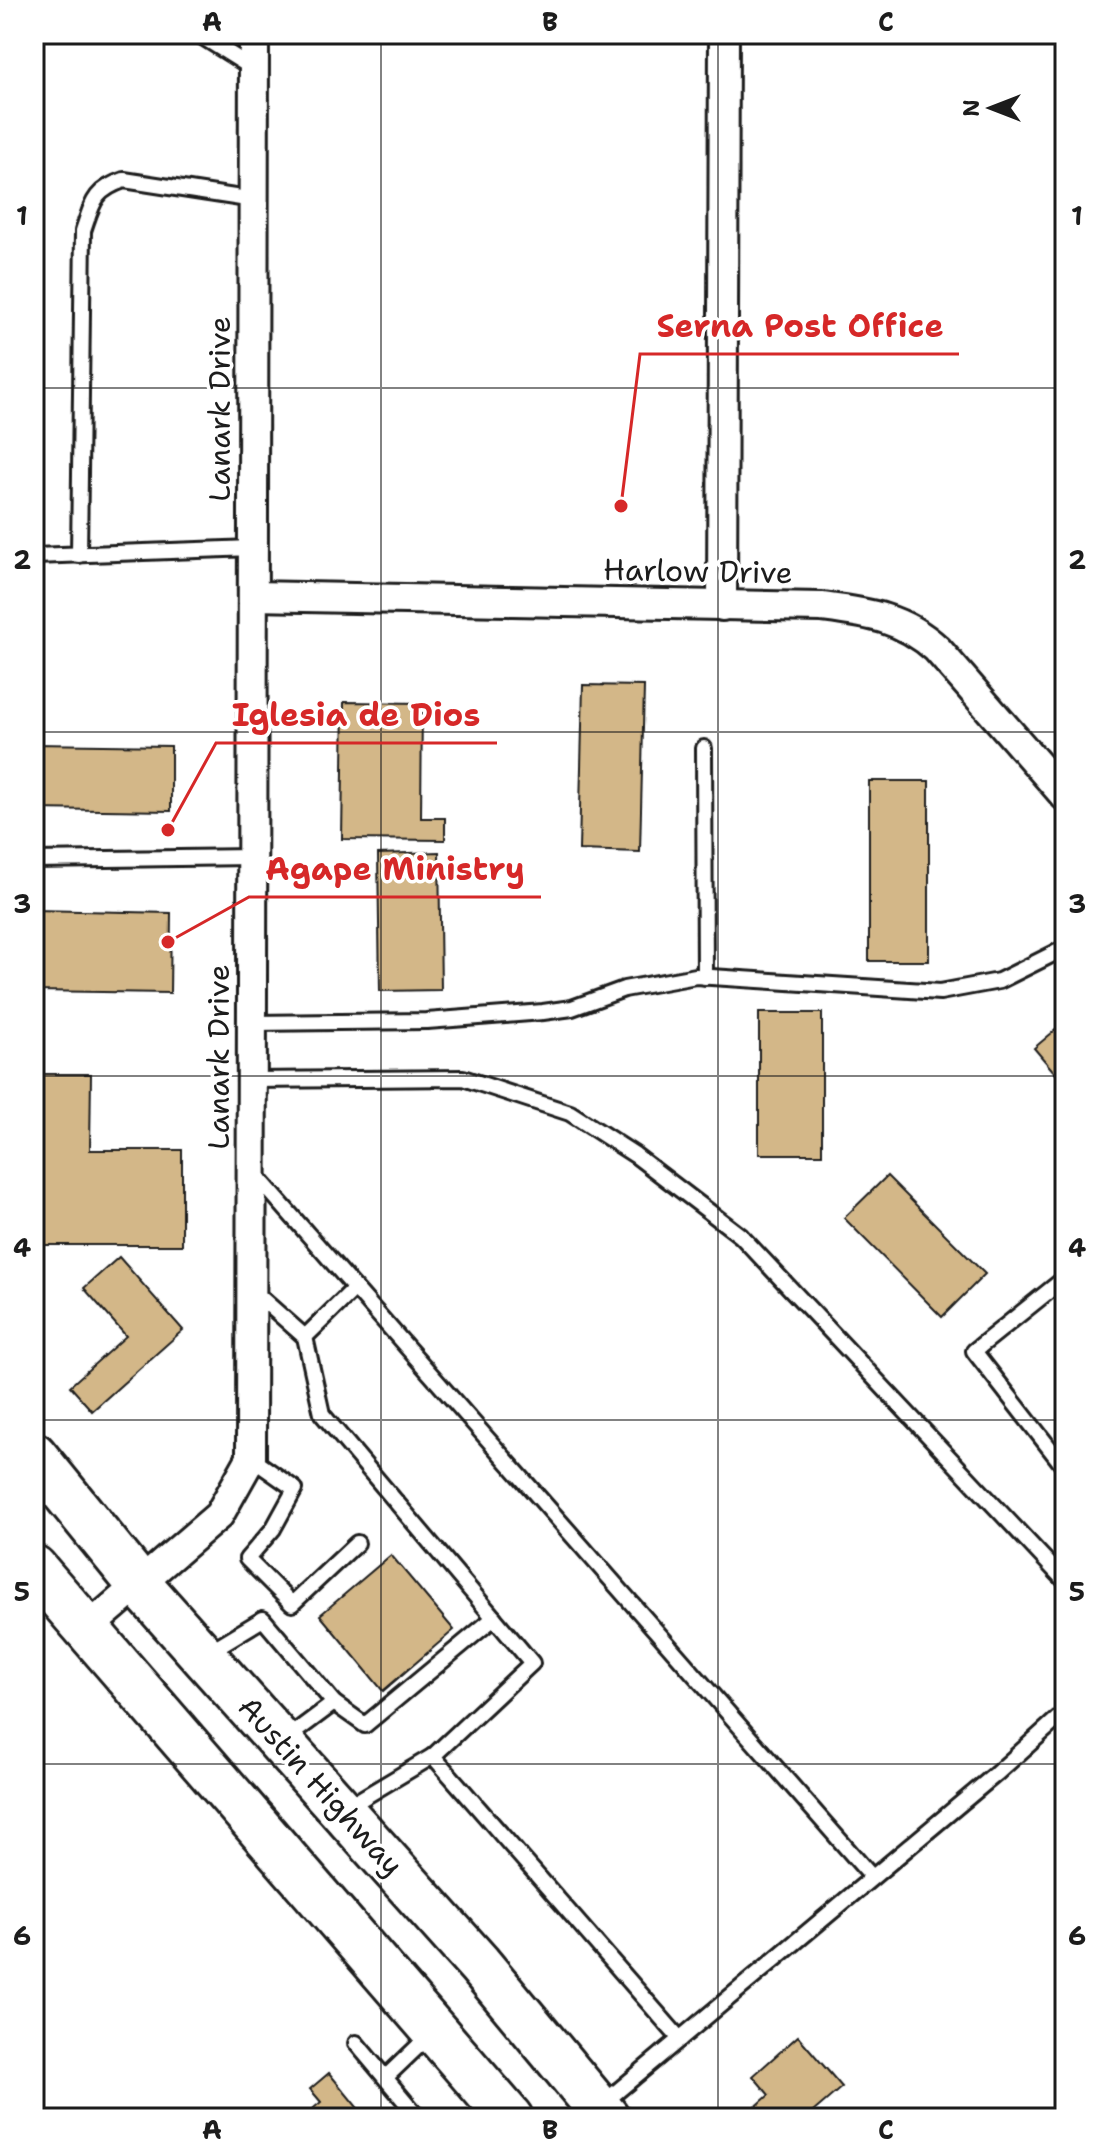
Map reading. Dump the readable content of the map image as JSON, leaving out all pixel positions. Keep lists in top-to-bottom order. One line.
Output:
{"streets":{"main road":["Austin Highway"],"street":["Lanark Drive","Harlow Drive"]},"crossings":[["Lanark Drive","Harlow Drive"],["Lanark Drive","Austin Highway"]],"places":["Serna Post Office","Iglesia de Dios","Agape Ministry"],"north":"left","grid":{"columns":["A","B","C"],"rows":["1","2","3","4","5","6"]}}
